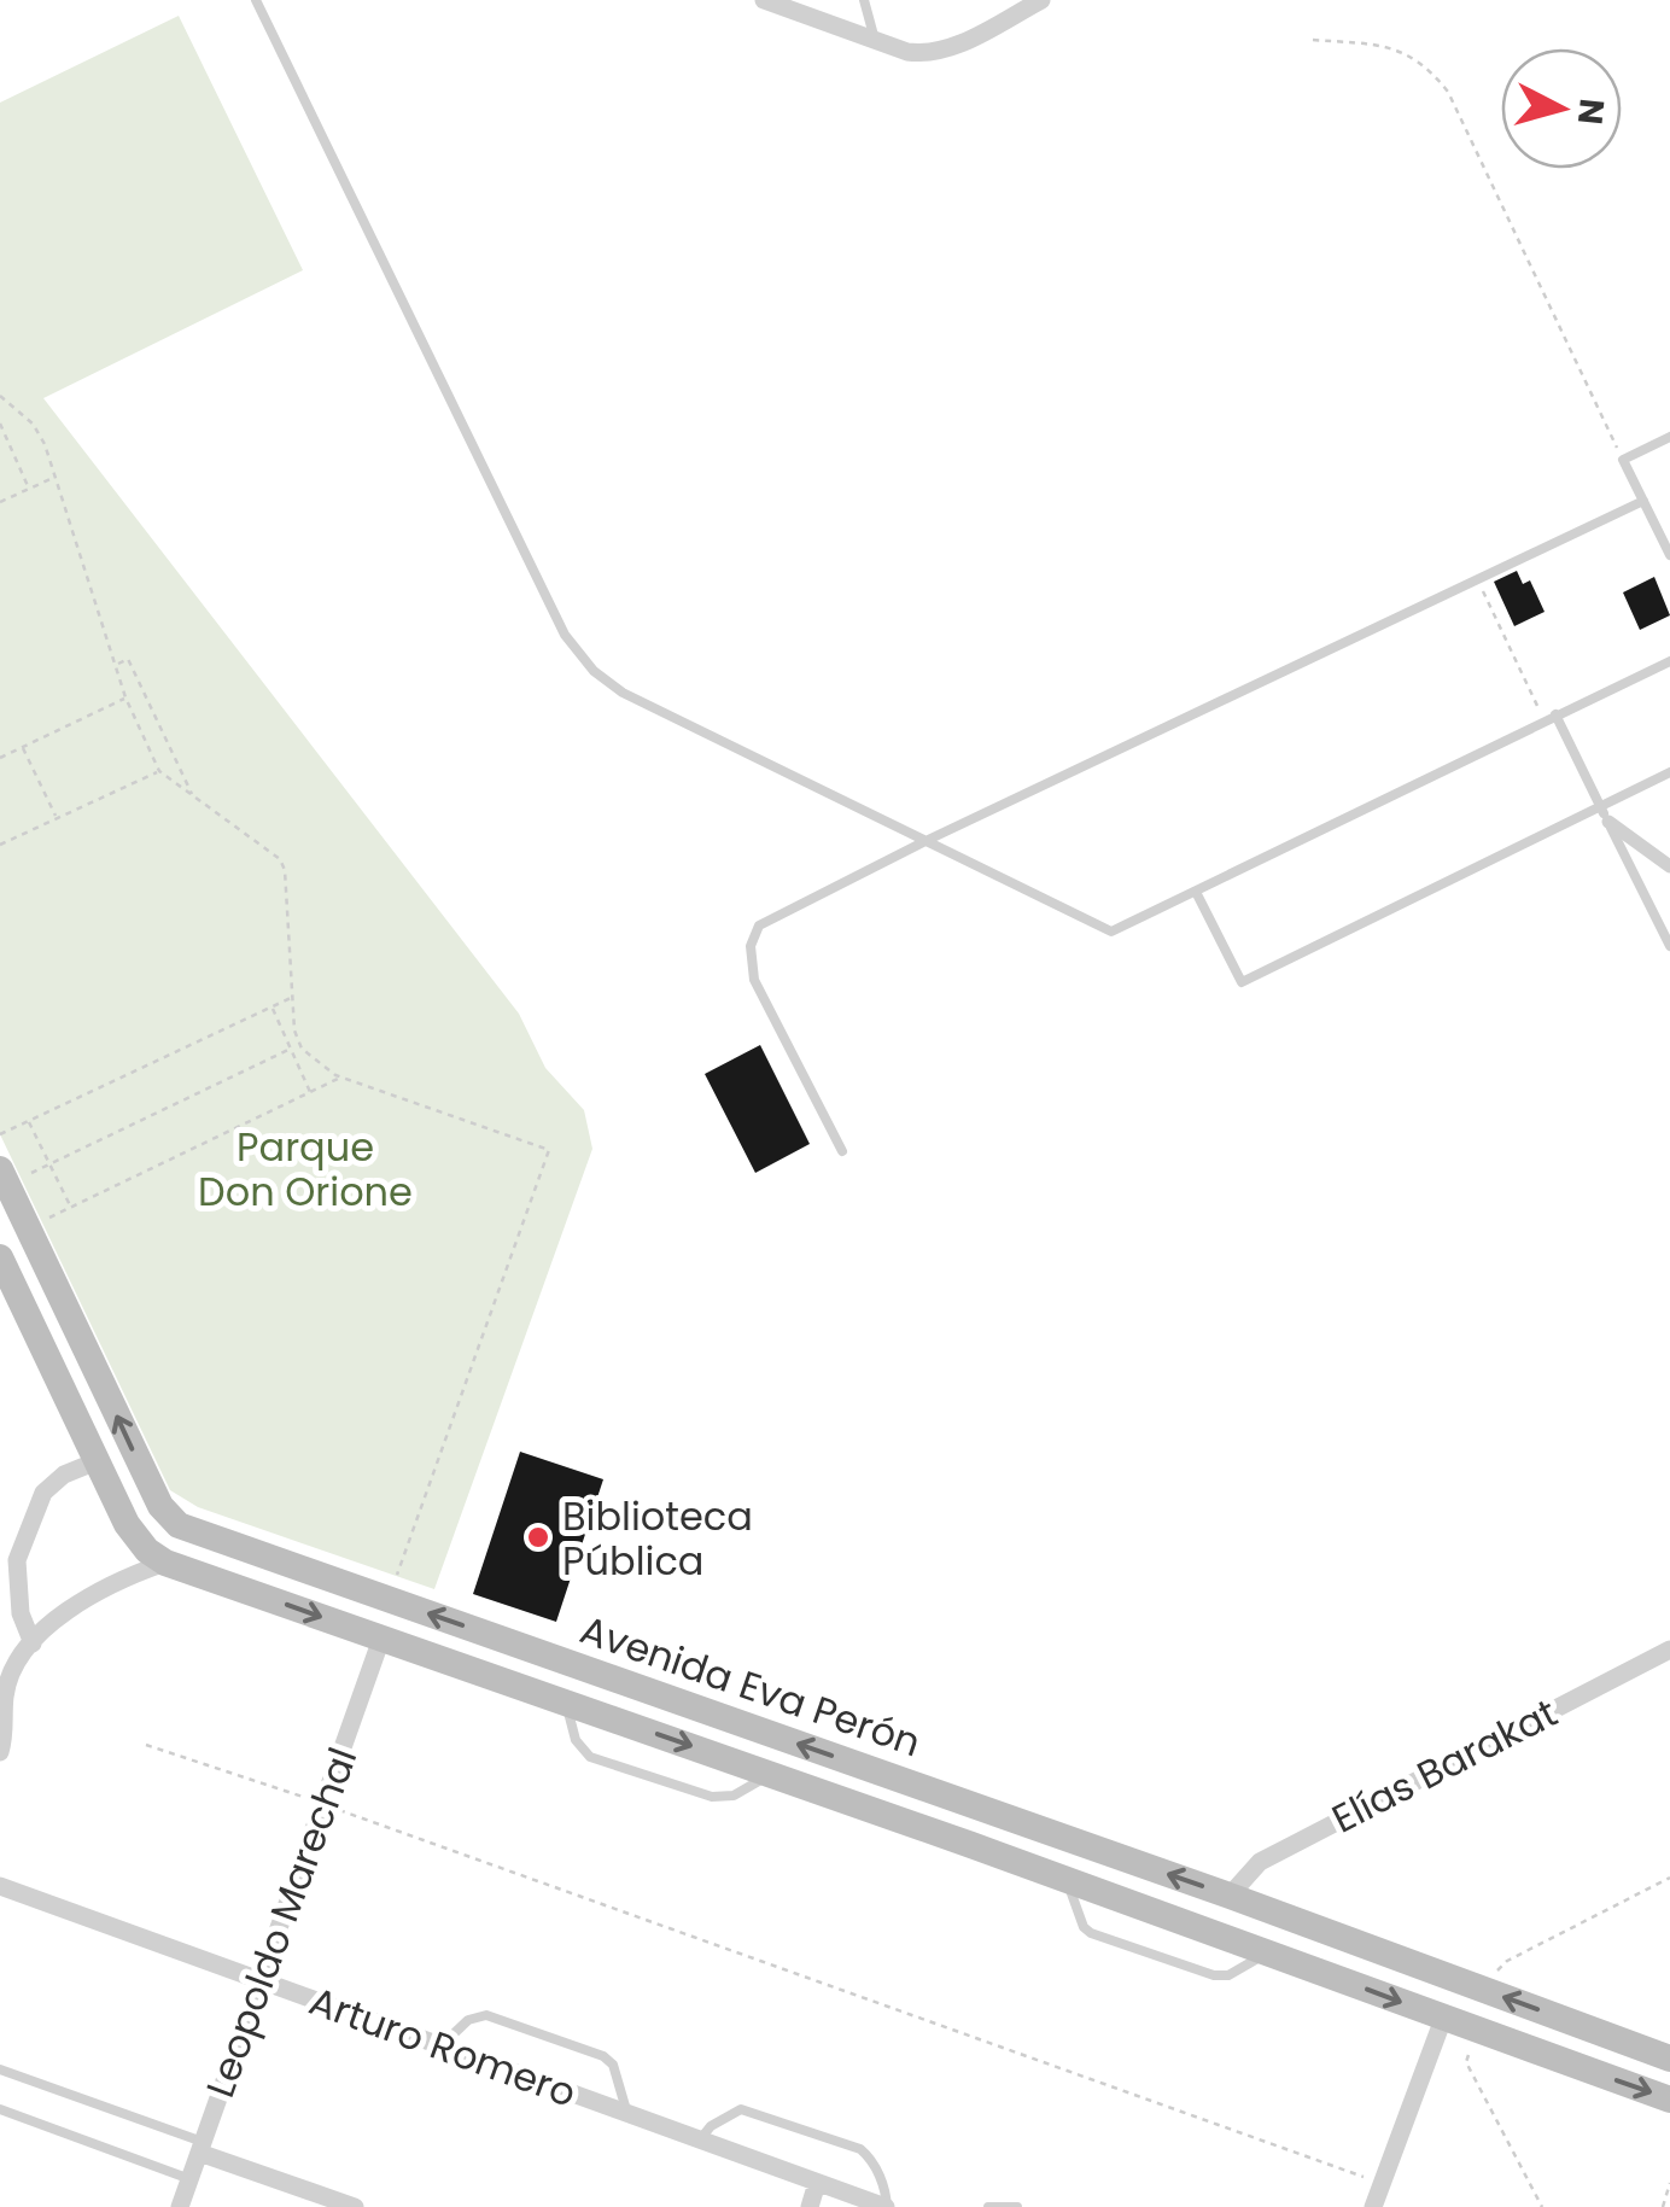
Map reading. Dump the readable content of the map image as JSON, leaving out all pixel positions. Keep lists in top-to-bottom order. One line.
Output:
{"streets":{"main road":["Avenida Eva Perón"],"street":["Elías Barakat","Leopoldo Marechal","Arturo Romero"]},"crossings":[["Avenida Eva Perón","Elías Barakat"],["Avenida Eva Perón","Leopoldo Marechal"],["Leopoldo Marechal","Arturo Romero"]],"parks":["Parque Don Orione"],"places":["Biblioteca Pública"],"north":"right"}
